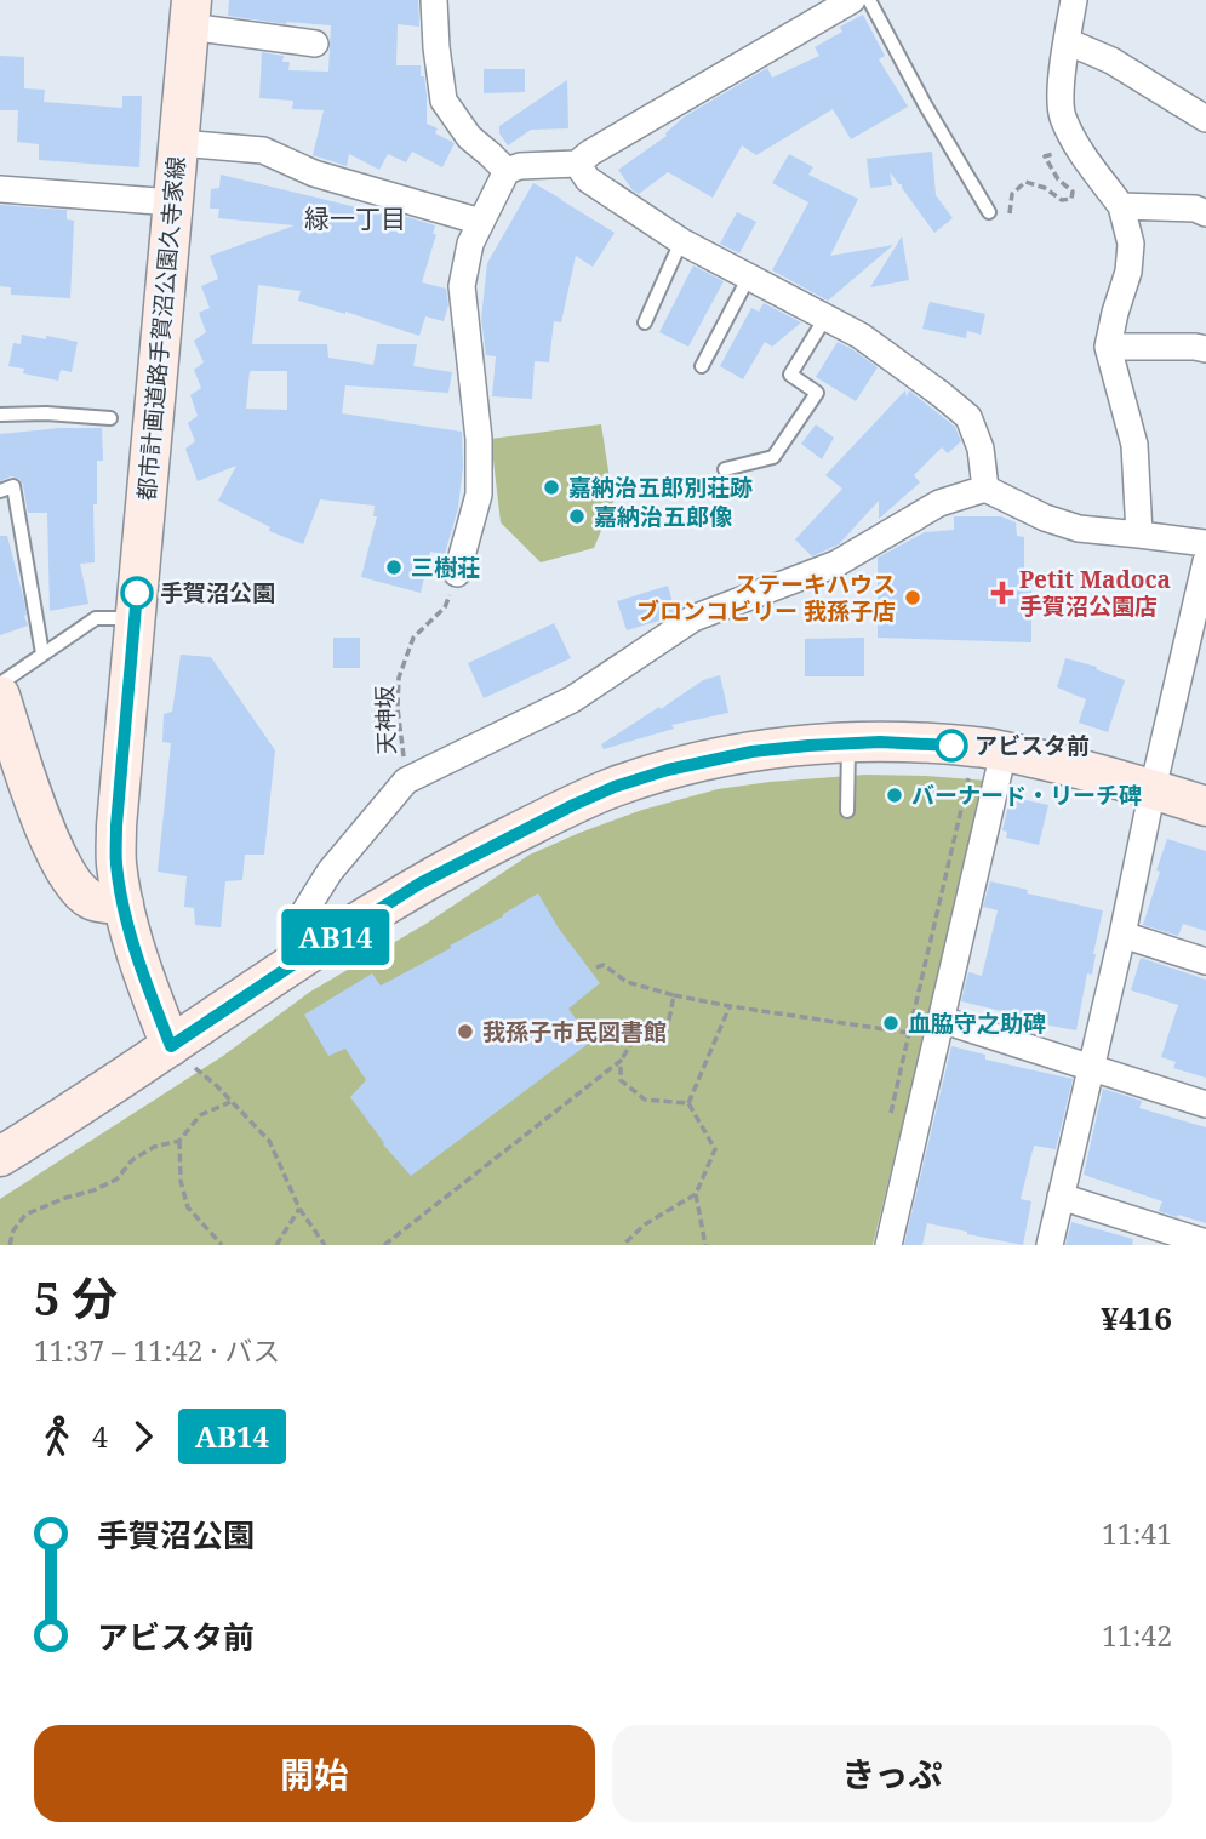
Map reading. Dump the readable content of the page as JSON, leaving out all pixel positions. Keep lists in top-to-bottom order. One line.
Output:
{"streets":{"street":["都市計画道路手賀沼公園久寺家線"],"path":["天神坂"]},"districts":["緑一丁目"],"places":{"other":["嘉納治五郎別荘跡","嘉納治五郎像","三樹荘","手賀沼公園","ステーキハウス ブロンコビリー 我孫子店","アビスタ前","バーナード・リーチ碑","血脇守之助碑","我孫子市民図書館"],"health":["Petit Madoca 手賀沼公園店"]},"lines":["bus line AB14"],"page":{"on_map":"AB14","heading":["5 分","11:37 – 11:42 · バス","¥416"],"legs":["4","AB14"],"list":[{"name":"手賀沼公園","value":"11:41"},{"name":"アビスタ前","value":"11:42"}],"buttons":["開始","きっぷ"]}}
